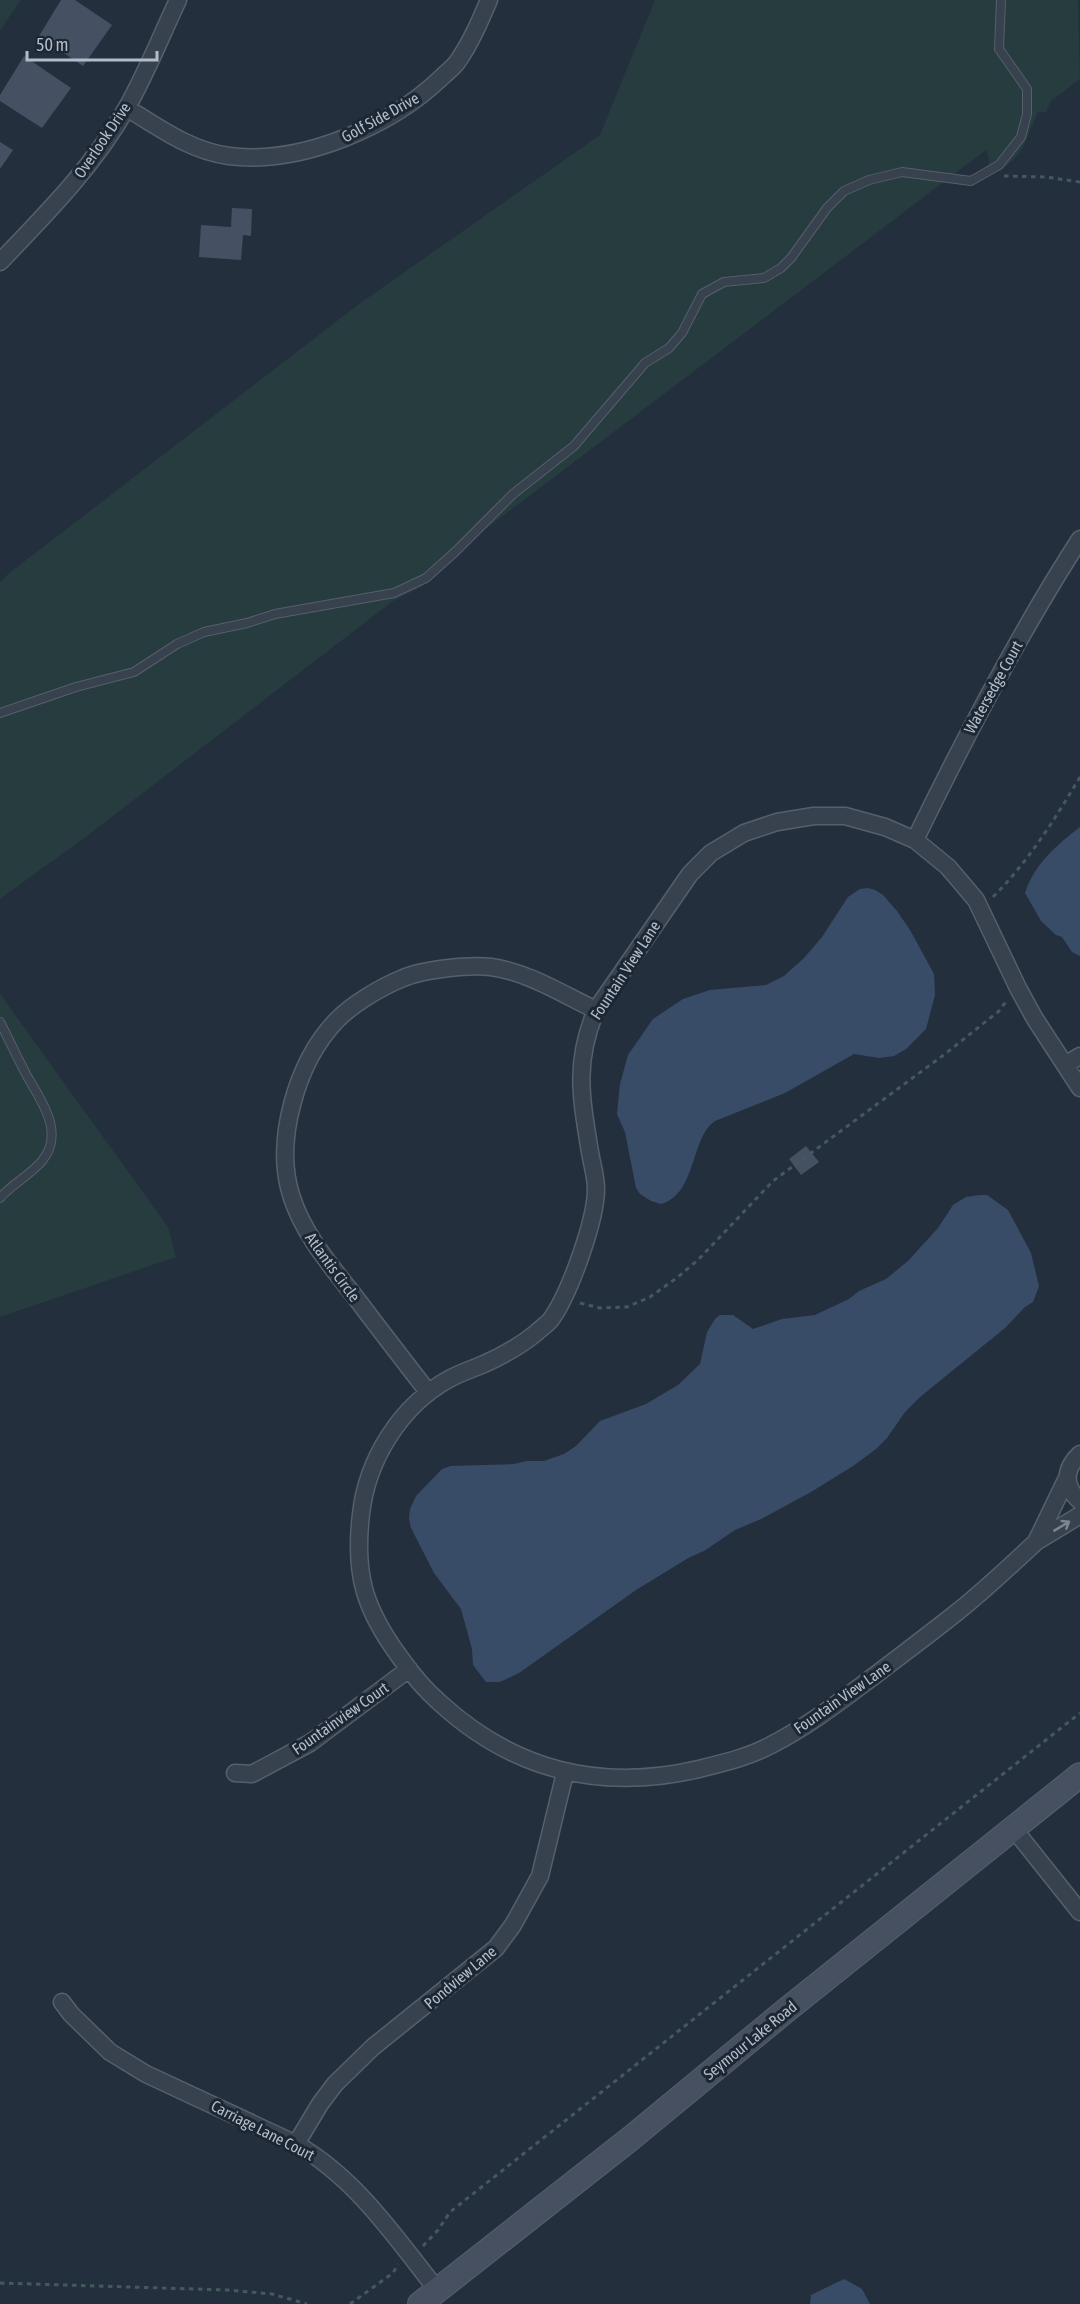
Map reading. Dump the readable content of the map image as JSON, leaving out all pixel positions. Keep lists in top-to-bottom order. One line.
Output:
{"streets":{"street":["Golf Side Drive","Overlook Drive","Watersedge Court","Fountain View Lane","Atlantis Circle","Fountainview Court","Pondview Lane","Seymour Lake Road","Carriage Lane Court"]},"crossings":[["Golf Side Drive","Overlook Drive"],["Watersedge Court","Fountain View Lane"],["Fountain View Lane","Atlantis Circle"],["Fountain View Lane","Fountainview Court"],["Fountain View Lane","Pondview Lane"],["Pondview Lane","Carriage Lane Court"],["Seymour Lake Road","Carriage Lane Court"]],"scale_bar":"50 m"}
